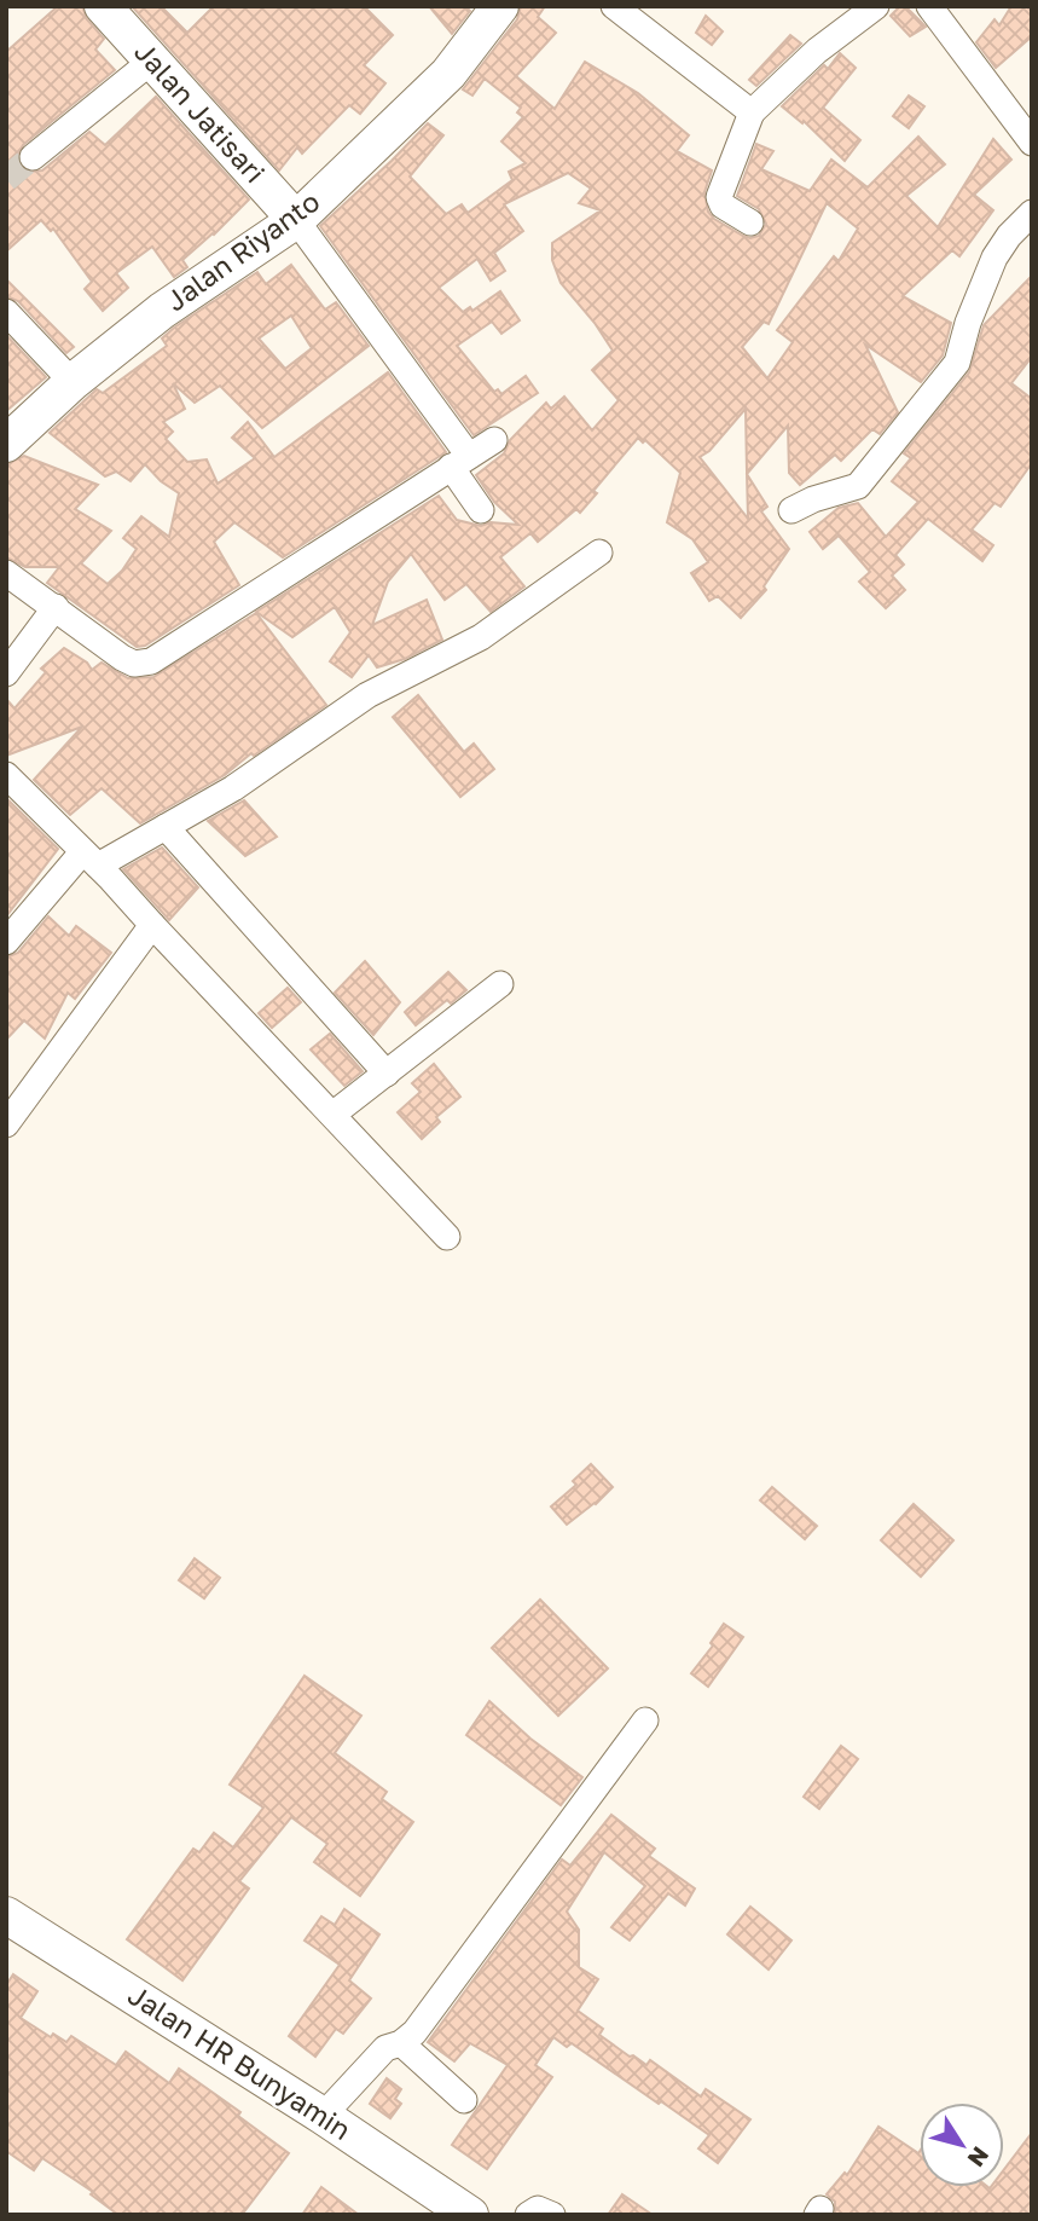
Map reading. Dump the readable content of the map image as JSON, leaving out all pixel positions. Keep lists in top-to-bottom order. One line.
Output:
{"streets":{"street":["Jalan Jatisari","Jalan Riyanto","Jalan HR Bunyamin"]},"crossings":[["Jalan Jatisari","Jalan Riyanto"]],"north":"bottom right"}
